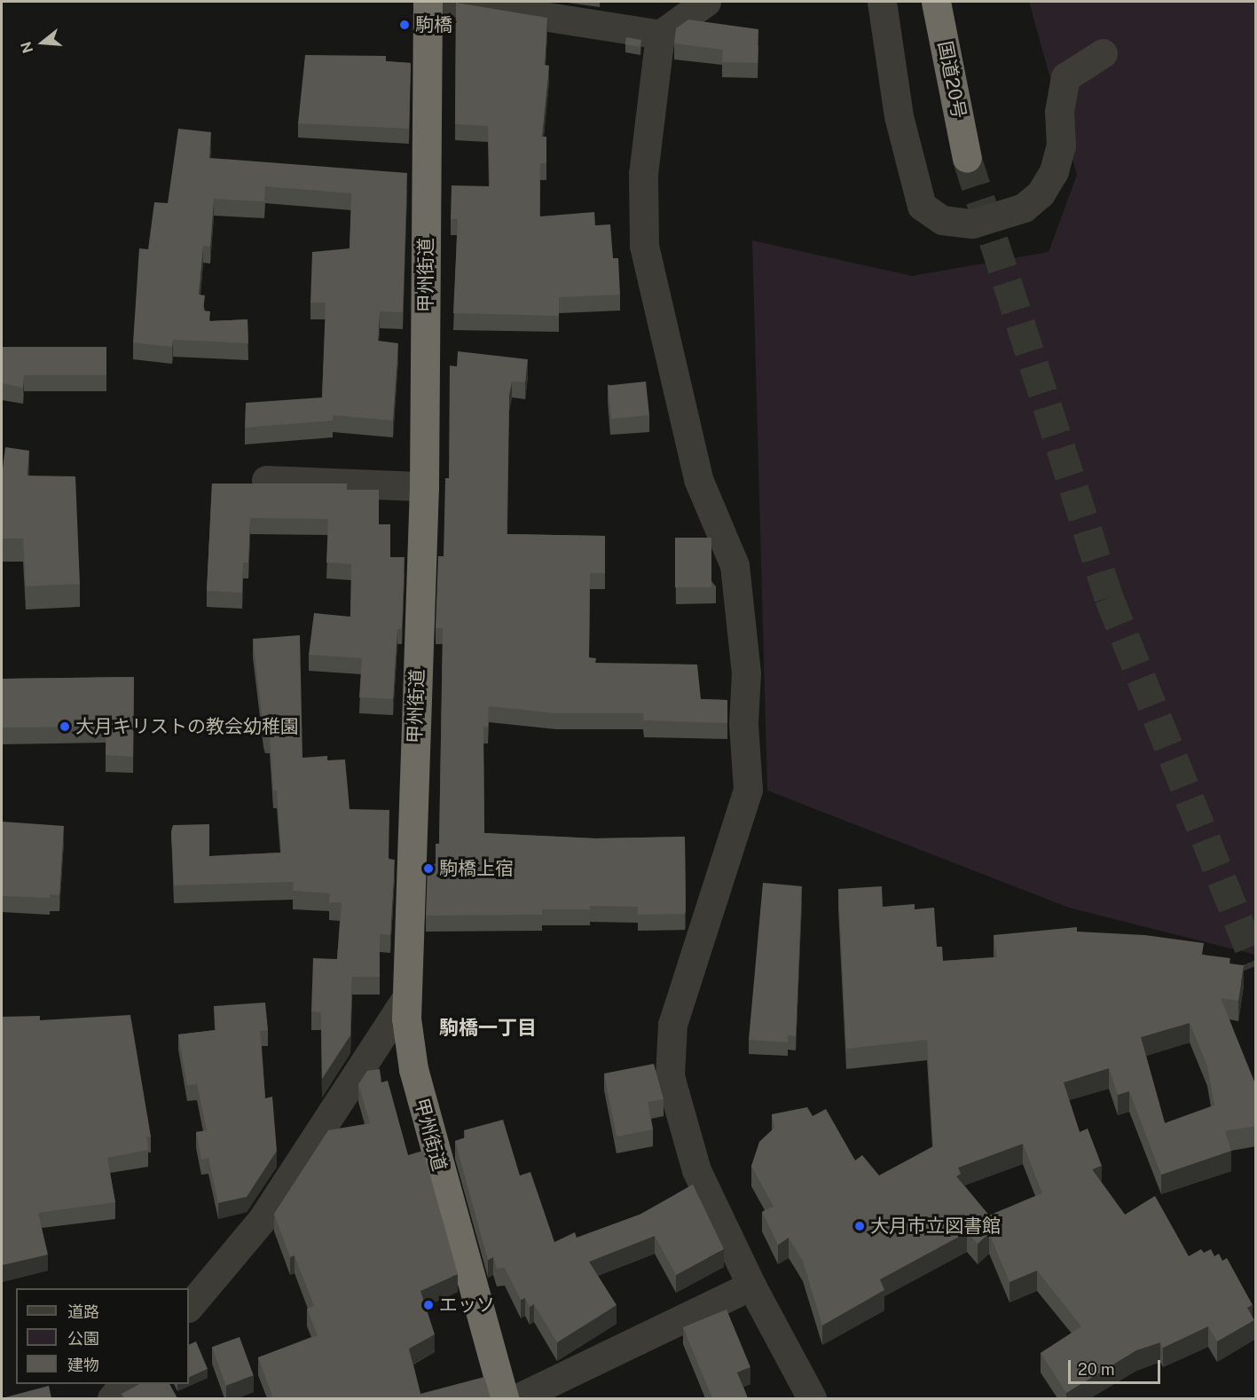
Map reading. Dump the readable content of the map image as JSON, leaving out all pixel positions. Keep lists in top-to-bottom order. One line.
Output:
{"streets":{"highway":["国道20号","甲州街道"]},"districts":["駒橋一丁目"],"places":["駒橋","大月キリストの教会幼稚園","駒橋上宿","大月市立図書館","エッソ"],"legend":["道路","公園","建物"],"scale_bar":"20 m","north":"left"}
